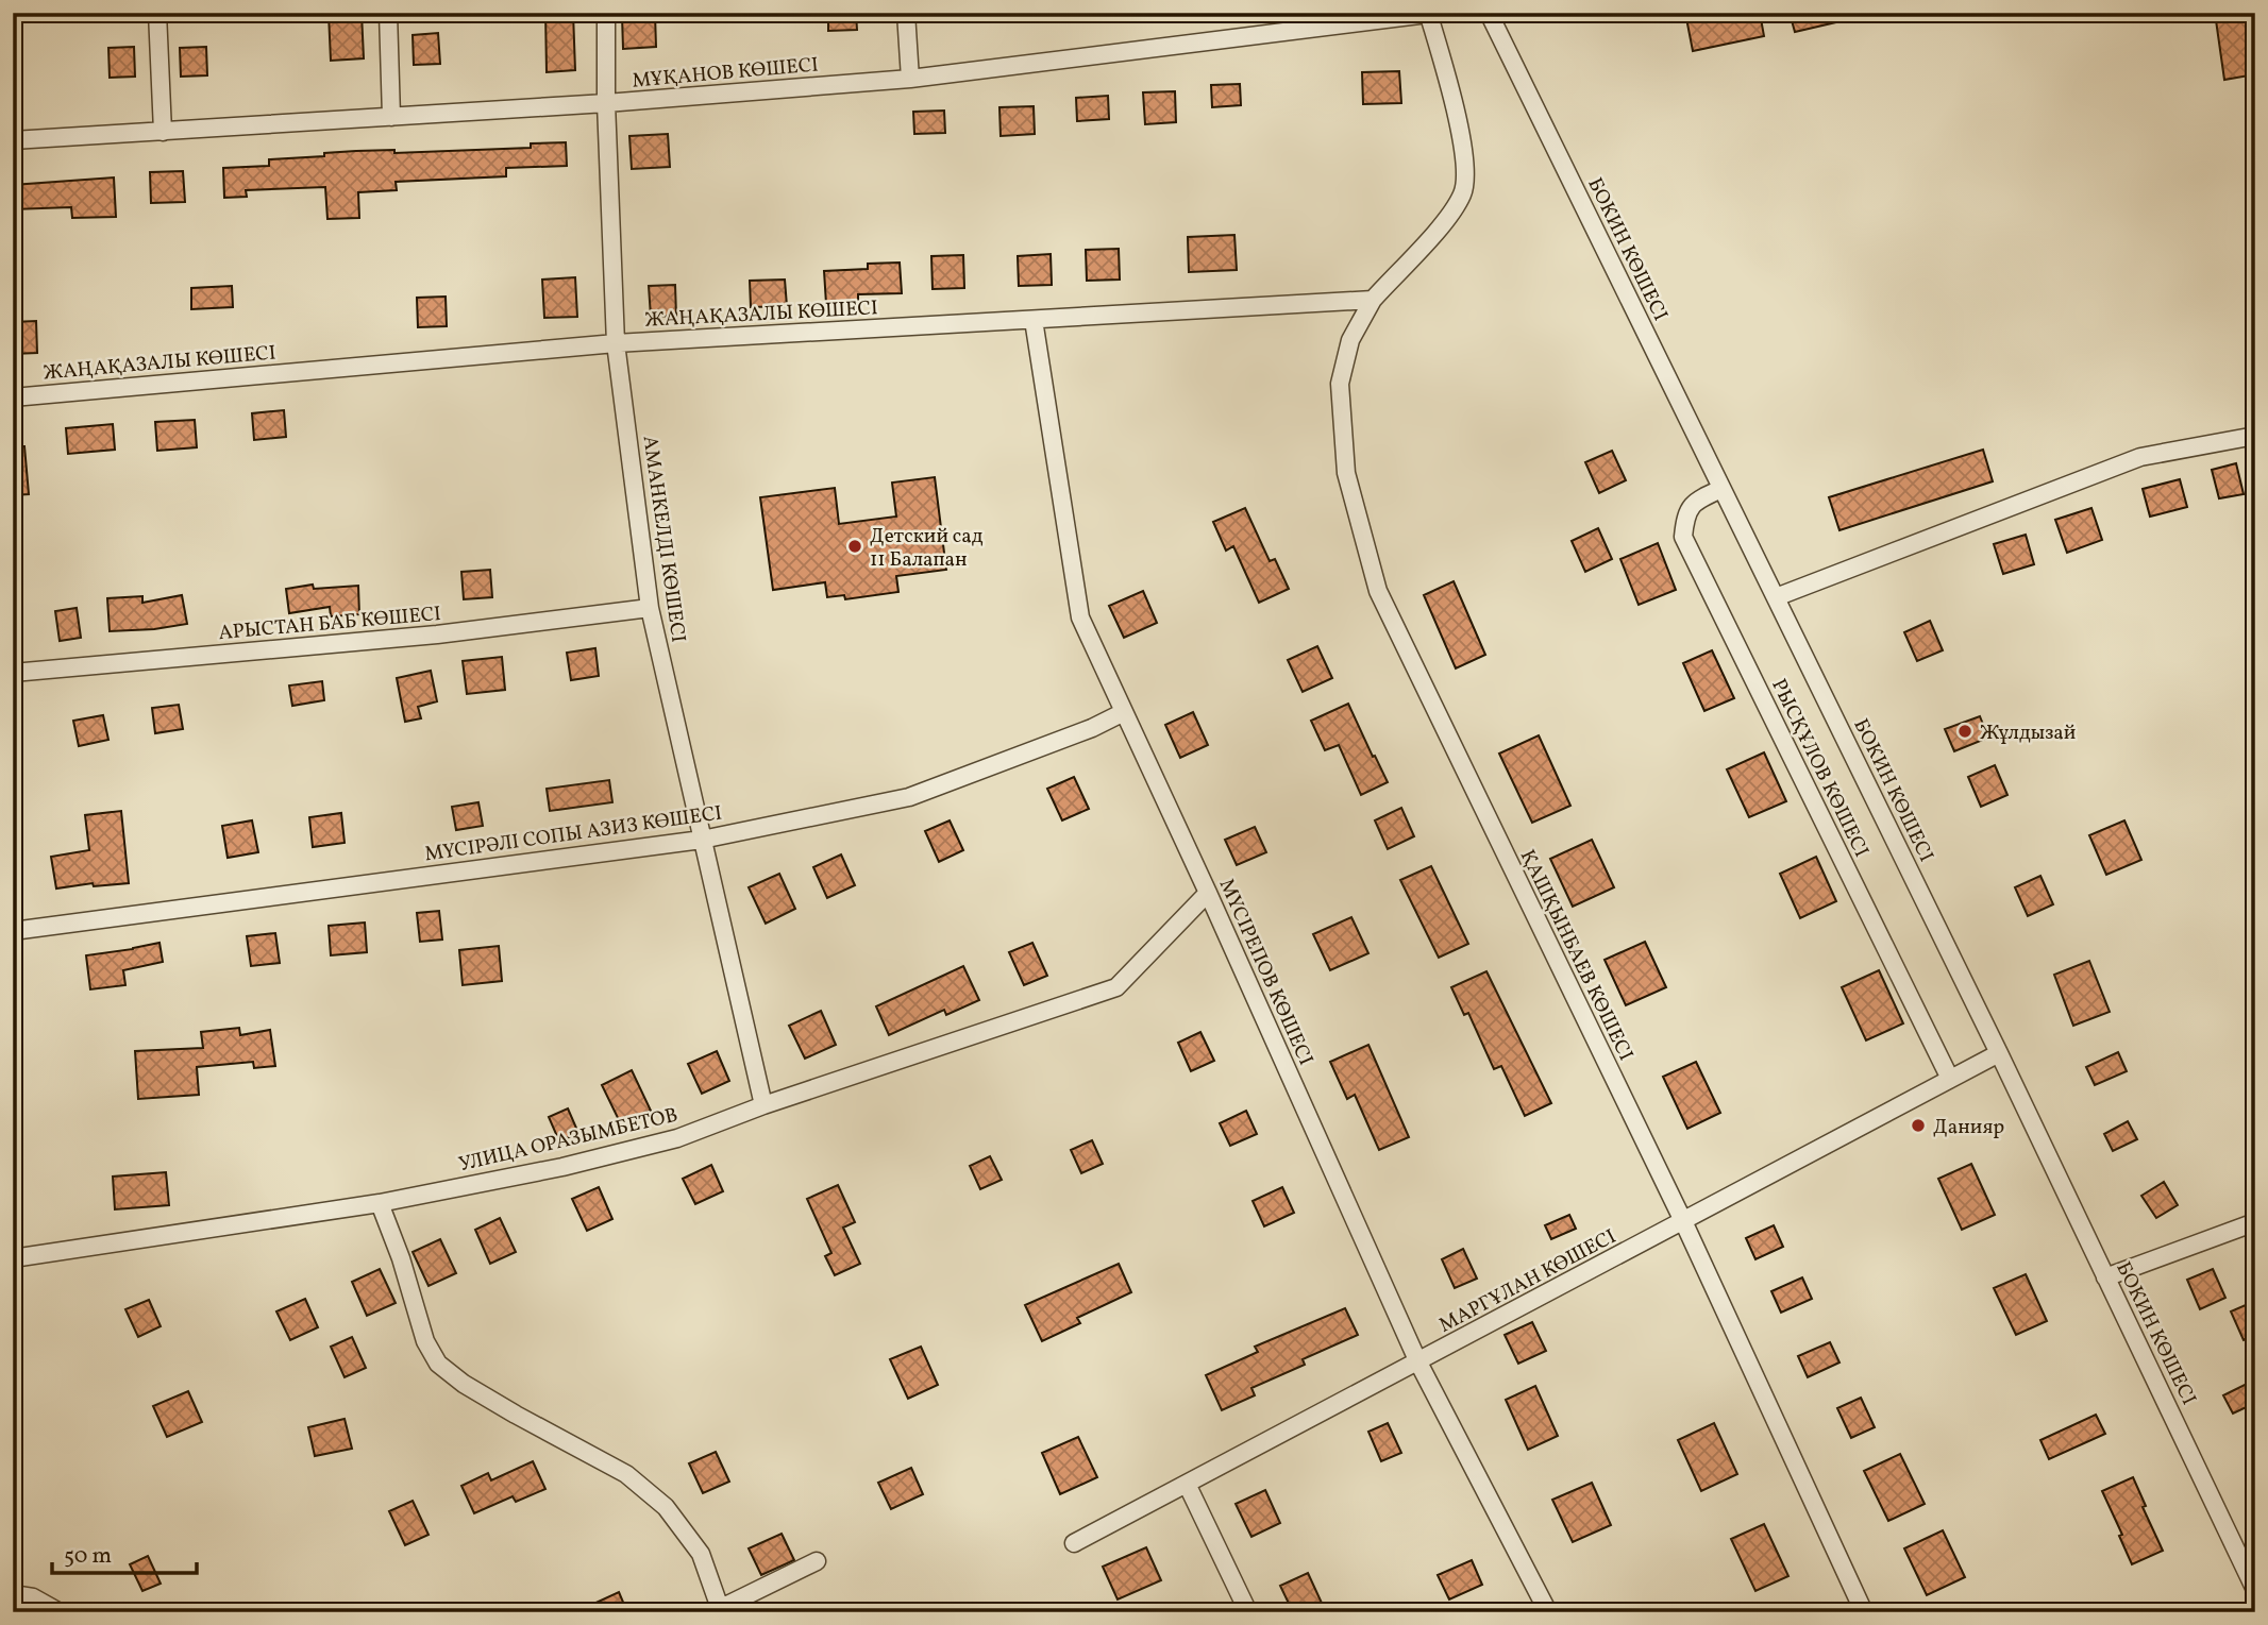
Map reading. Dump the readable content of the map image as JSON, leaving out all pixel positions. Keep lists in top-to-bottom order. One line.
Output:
{"streets":{"street":["МҰҚАНОВ КӨШЕСІ","БОКИН КӨШЕСІ","ЖАҢАҚАЗАЛЫ КӨШЕСІ","АМАНКЕЛДІ КӨШЕСІ","АРЫСТАН БАБ КӨШЕСІ","РЫСҚҰЛОВ КӨШЕСІ","МҮСІРӘЛІ СОПЫ АЗИЗ КӨШЕСІ","ҚАШҚЫНБАЕВ КӨШЕСІ","МҮСІРЕПОВ КӨШЕСІ","УЛИЦА ОРАЗЫМБЕТОВ","МАРГҰЛАН КӨШЕСІ"]},"crossings":[["МҰҚАНОВ КӨШЕСІ","АМАНКЕЛДІ КӨШЕСІ"],["БОКИН КӨШЕСІ","РЫСҚҰЛОВ КӨШЕСІ"],["БОКИН КӨШЕСІ","МАРГҰЛАН КӨШЕСІ"],["ЖАҢАҚАЗАЛЫ КӨШЕСІ","АМАНКЕЛДІ КӨШЕСІ"],["ЖАҢАҚАЗАЛЫ КӨШЕСІ","ҚАШҚЫНБАЕВ КӨШЕСІ"],["ЖАҢАҚАЗАЛЫ КӨШЕСІ","МҮСІРЕПОВ КӨШЕСІ"],["АМАНКЕЛДІ КӨШЕСІ","АРЫСТАН БАБ КӨШЕСІ"],["АМАНКЕЛДІ КӨШЕСІ","МҮСІРӘЛІ СОПЫ АЗИЗ КӨШЕСІ"],["АМАНКЕЛДІ КӨШЕСІ","УЛИЦА ОРАЗЫМБЕТОВ"],["РЫСҚҰЛОВ КӨШЕСІ","МАРГҰЛАН КӨШЕСІ"],["МҮСІРӘЛІ СОПЫ АЗИЗ КӨШЕСІ","МҮСІРЕПОВ КӨШЕСІ"],["ҚАШҚЫНБАЕВ КӨШЕСІ","МАРГҰЛАН КӨШЕСІ"],["МҮСІРЕПОВ КӨШЕСІ","УЛИЦА ОРАЗЫМБЕТОВ"],["МҮСІРЕПОВ КӨШЕСІ","МАРГҰЛАН КӨШЕСІ"]],"places":["Детский сад 11 Балапан","Жұлдызай","Данияр"],"scale_bar":"50 m"}
